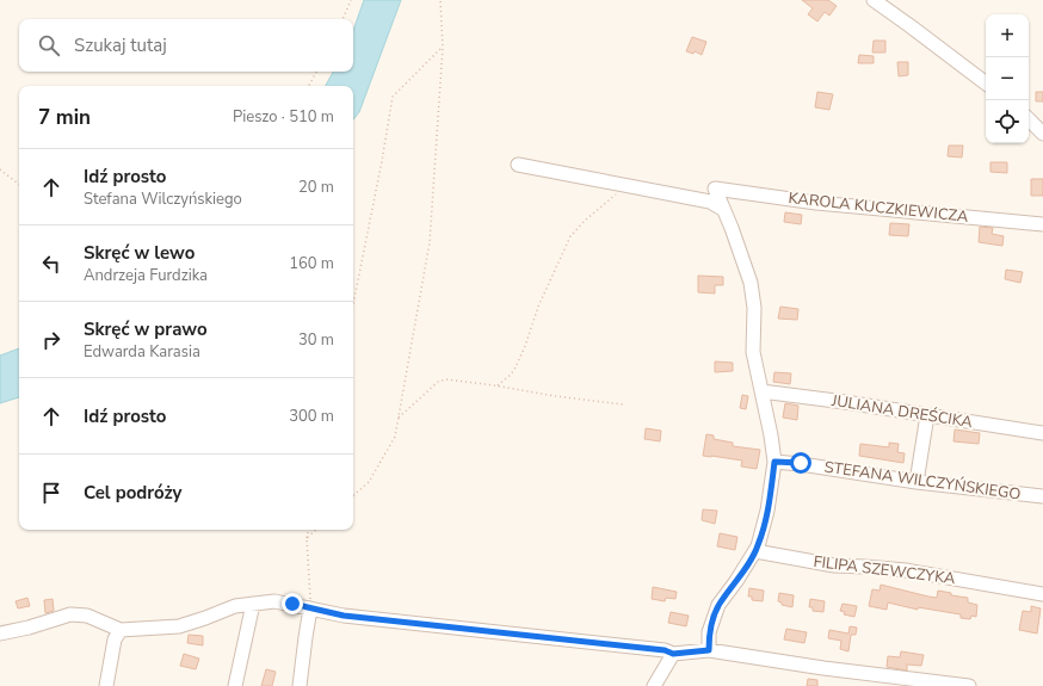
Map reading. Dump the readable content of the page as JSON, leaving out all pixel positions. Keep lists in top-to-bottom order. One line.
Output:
{"streets":{"street":["KAROLA KUCZKIEWICZA","JULIANA DREŚCIKA","STEFANA WILCZYŃSKIEGO","FILIPA SZEWCZYKA"]},"page":{"map_buttons":["+","−"],"search":"Szukaj tutaj","heading":["7 min","Pieszo · 510 m"],"list":[["Idź prosto","Stefana Wilczyńskiego","20 m"],["Skręć w lewo","Andrzeja Furdzika","160 m"],["Skręć w prawo","Edwarda Karasia","30 m"],["Idź prosto","300 m"],"Cel podróży"]}}
